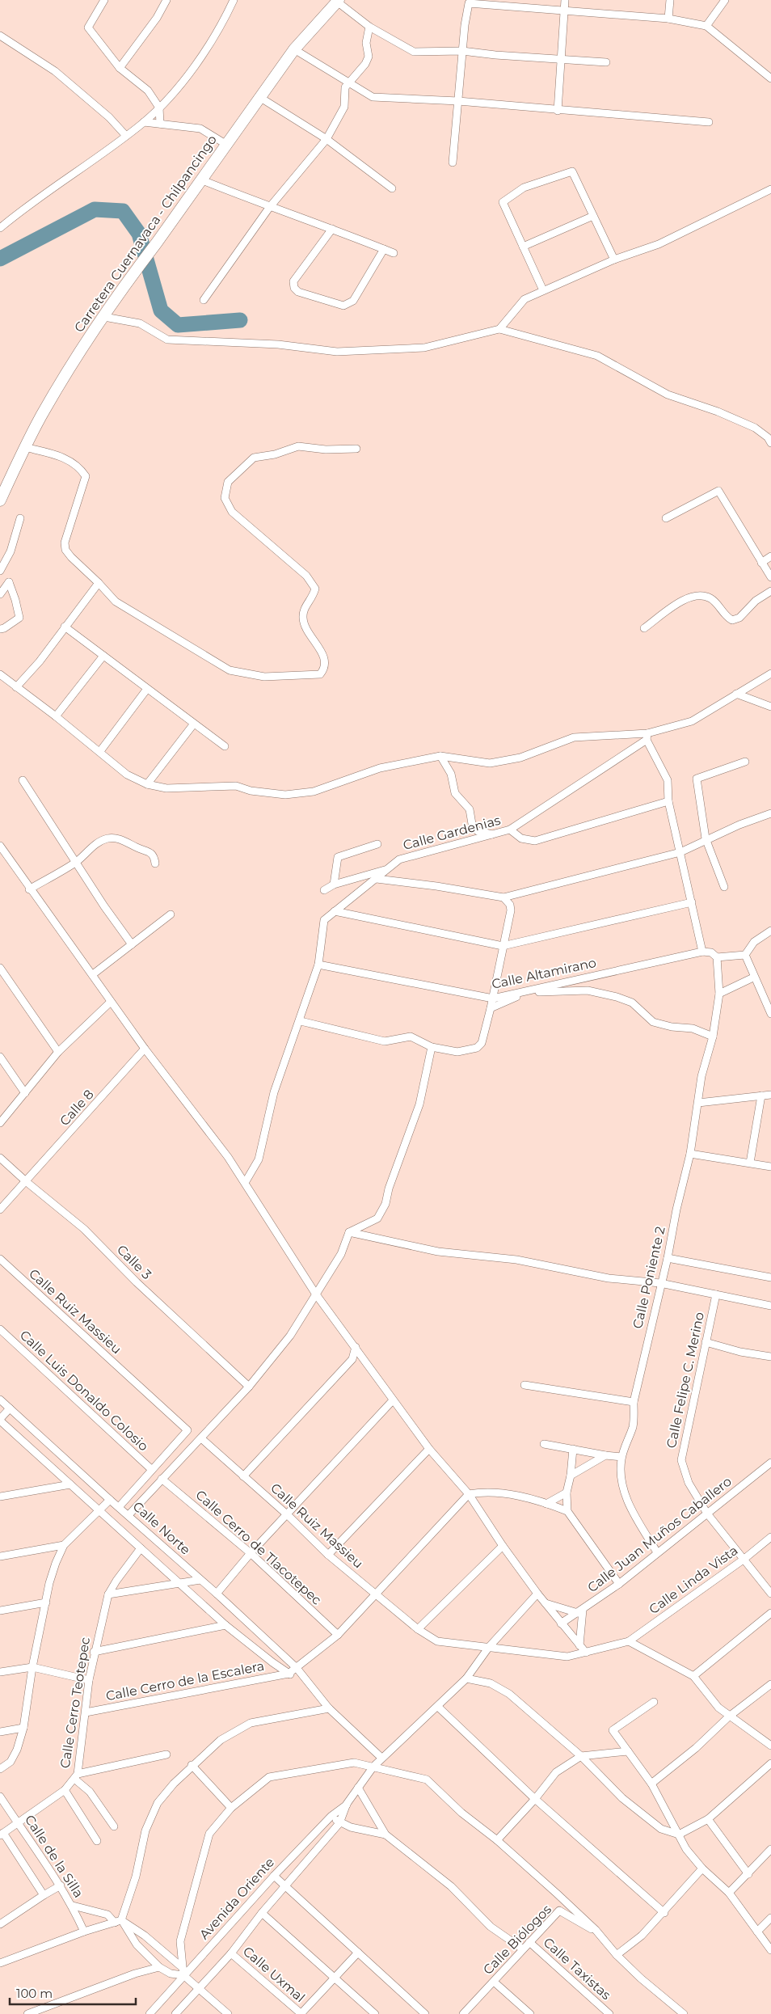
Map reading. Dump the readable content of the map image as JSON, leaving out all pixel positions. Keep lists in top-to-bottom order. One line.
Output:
{"streets":{"main road":["Carretera Cuernavaca - Chilpancingo"],"street":["Calle Gardenias","Calle Altamirano","Calle 8","Calle 3","Calle Poniente 2","Calle Ruiz Massieu","Calle Felipe C. Merino","Calle Luis Donaldo Colosio","Calle Norte","Calle Juan Muños Caballero","Calle Cerro de Tlacotepec","Calle Linda Vista","Calle Cerro de la Escalera","Calle Cerro Teotepec","Calle de la Silla","Avenida Oriente","Calle Biólogos","Calle Taxistas","Calle Uxmal"]},"crossings":[["Calle Gardenias","Calle Altamirano"],["Calle 8","Calle 3"],["Calle Poniente 2","Calle Juan Muños Caballero"],["Calle Ruiz Massieu","Calle Luis Donaldo Colosio"],["Calle Ruiz Massieu","Calle Linda Vista"],["Calle Ruiz Massieu","Avenida Oriente"],["Calle Felipe C. Merino","Calle Juan Muños Caballero"],["Calle Felipe C. Merino","Calle Linda Vista"],["Calle Norte","Avenida Oriente"],["Calle Cerro de la Escalera","Calle Cerro Teotepec"],["Calle Cerro Teotepec","Calle de la Silla"],["Avenida Oriente","Calle Uxmal"],["Calle Biólogos","Calle Taxistas"]],"scale_bar":"100 m"}
